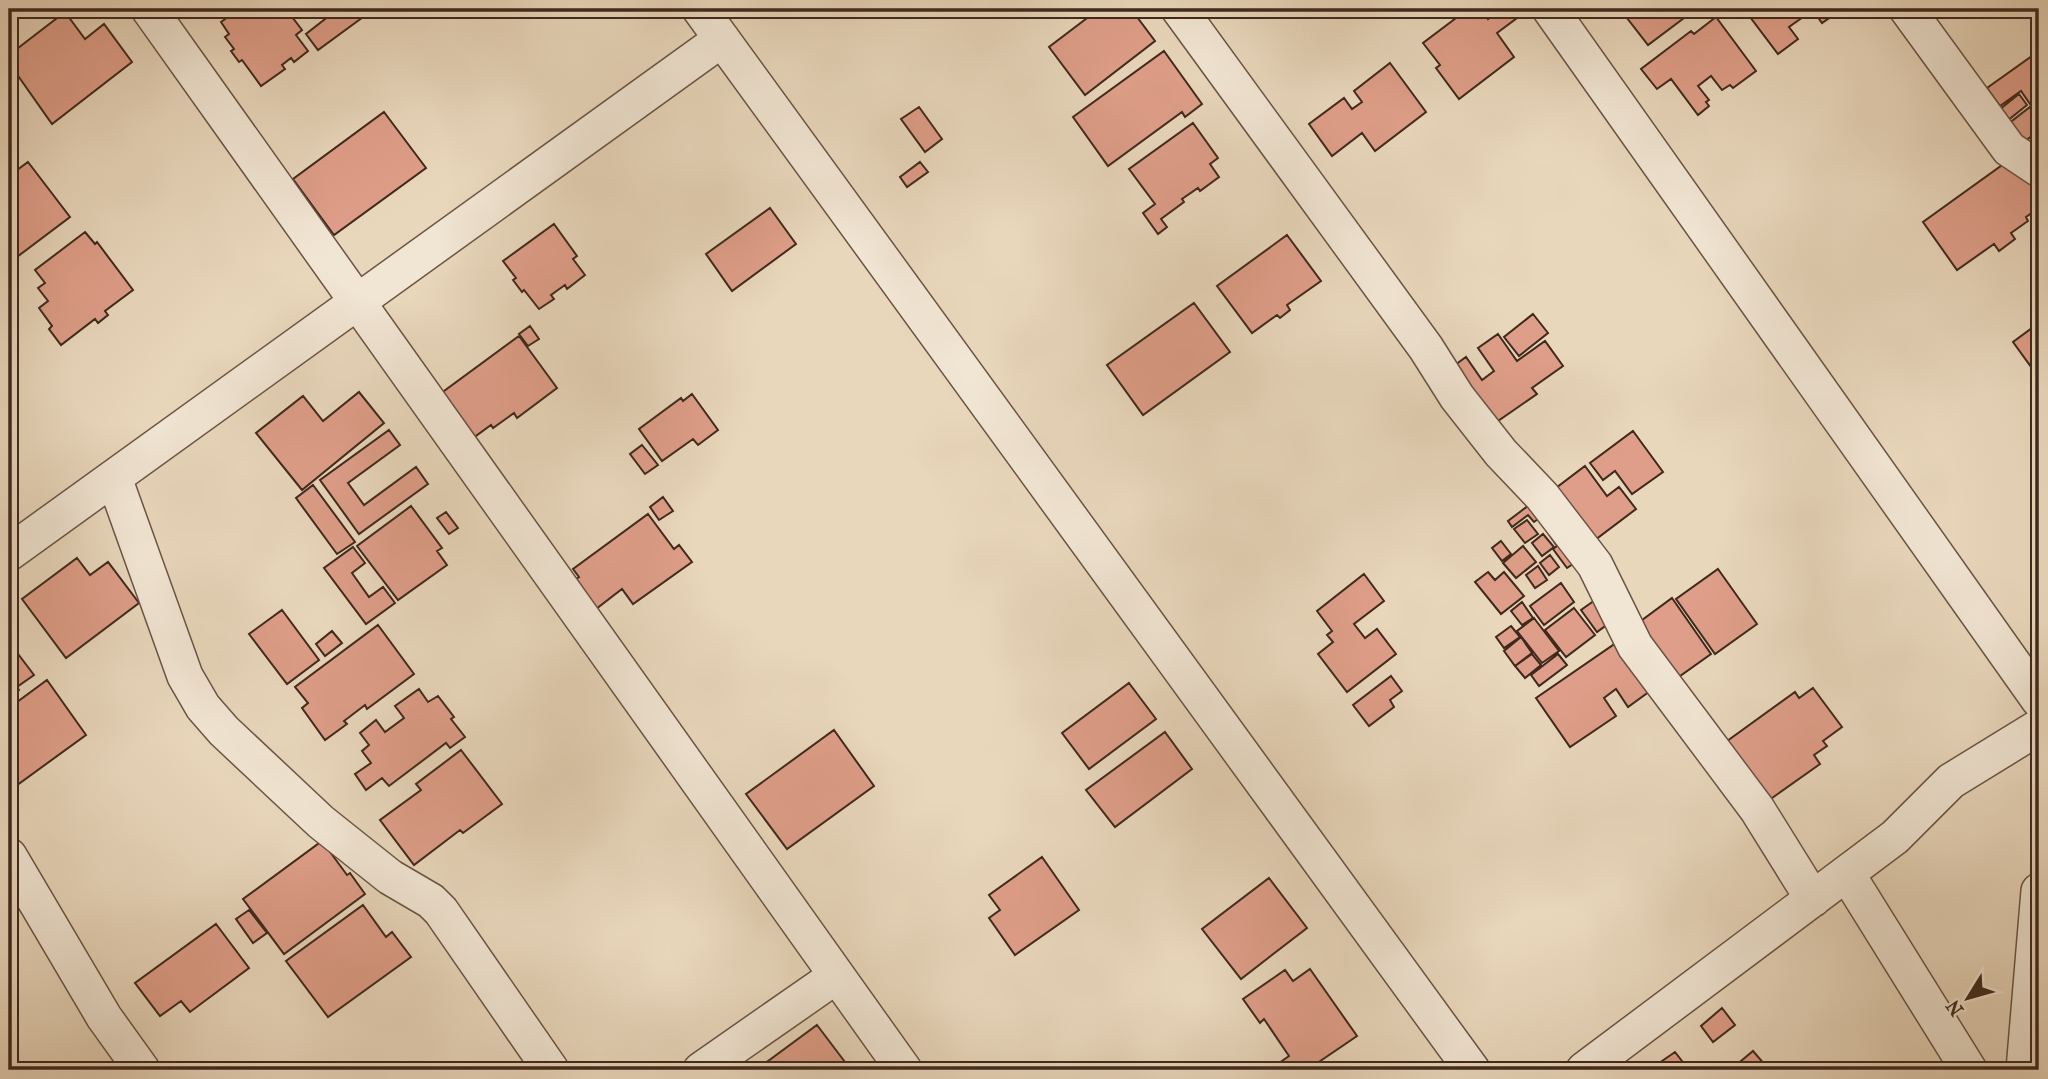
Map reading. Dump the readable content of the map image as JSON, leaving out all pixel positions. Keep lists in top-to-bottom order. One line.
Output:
{"north":"bottom left"}
